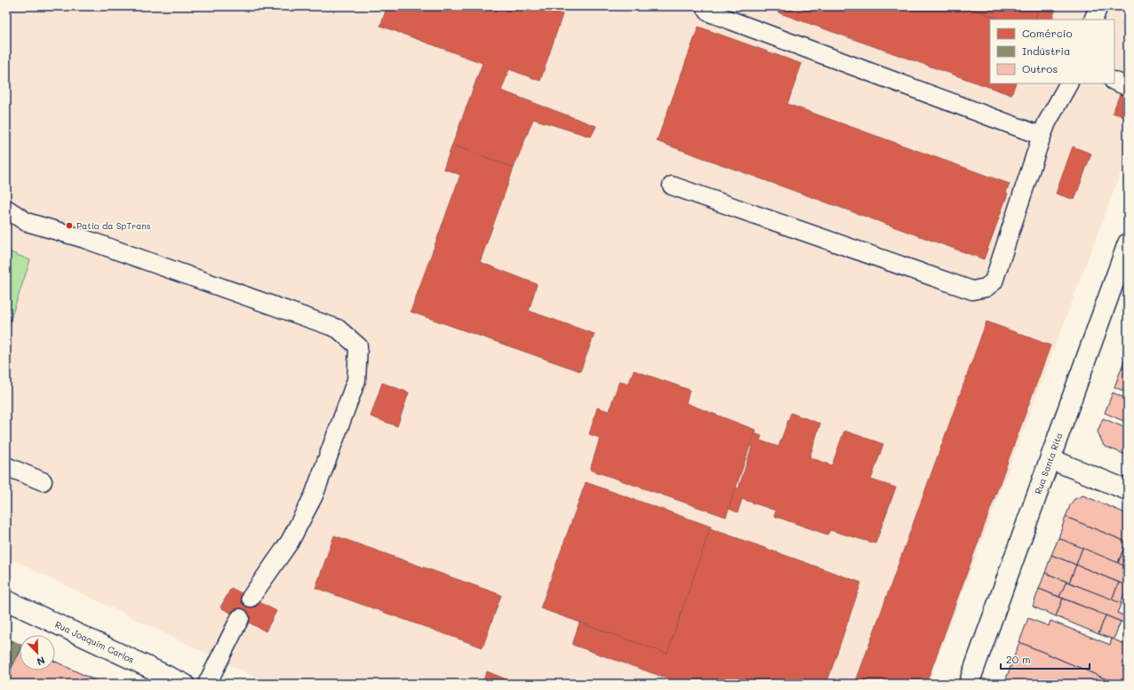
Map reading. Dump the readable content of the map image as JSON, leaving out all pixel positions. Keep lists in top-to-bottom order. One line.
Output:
{"streets":{"main road":["Rua Santa Rita","Rua Joaquim Carlos"]},"places":["Patio da SpTrans"],"legend":["Comércio","Indústria","Outros"],"scale_bar":"20 m","north":"bottom right"}
